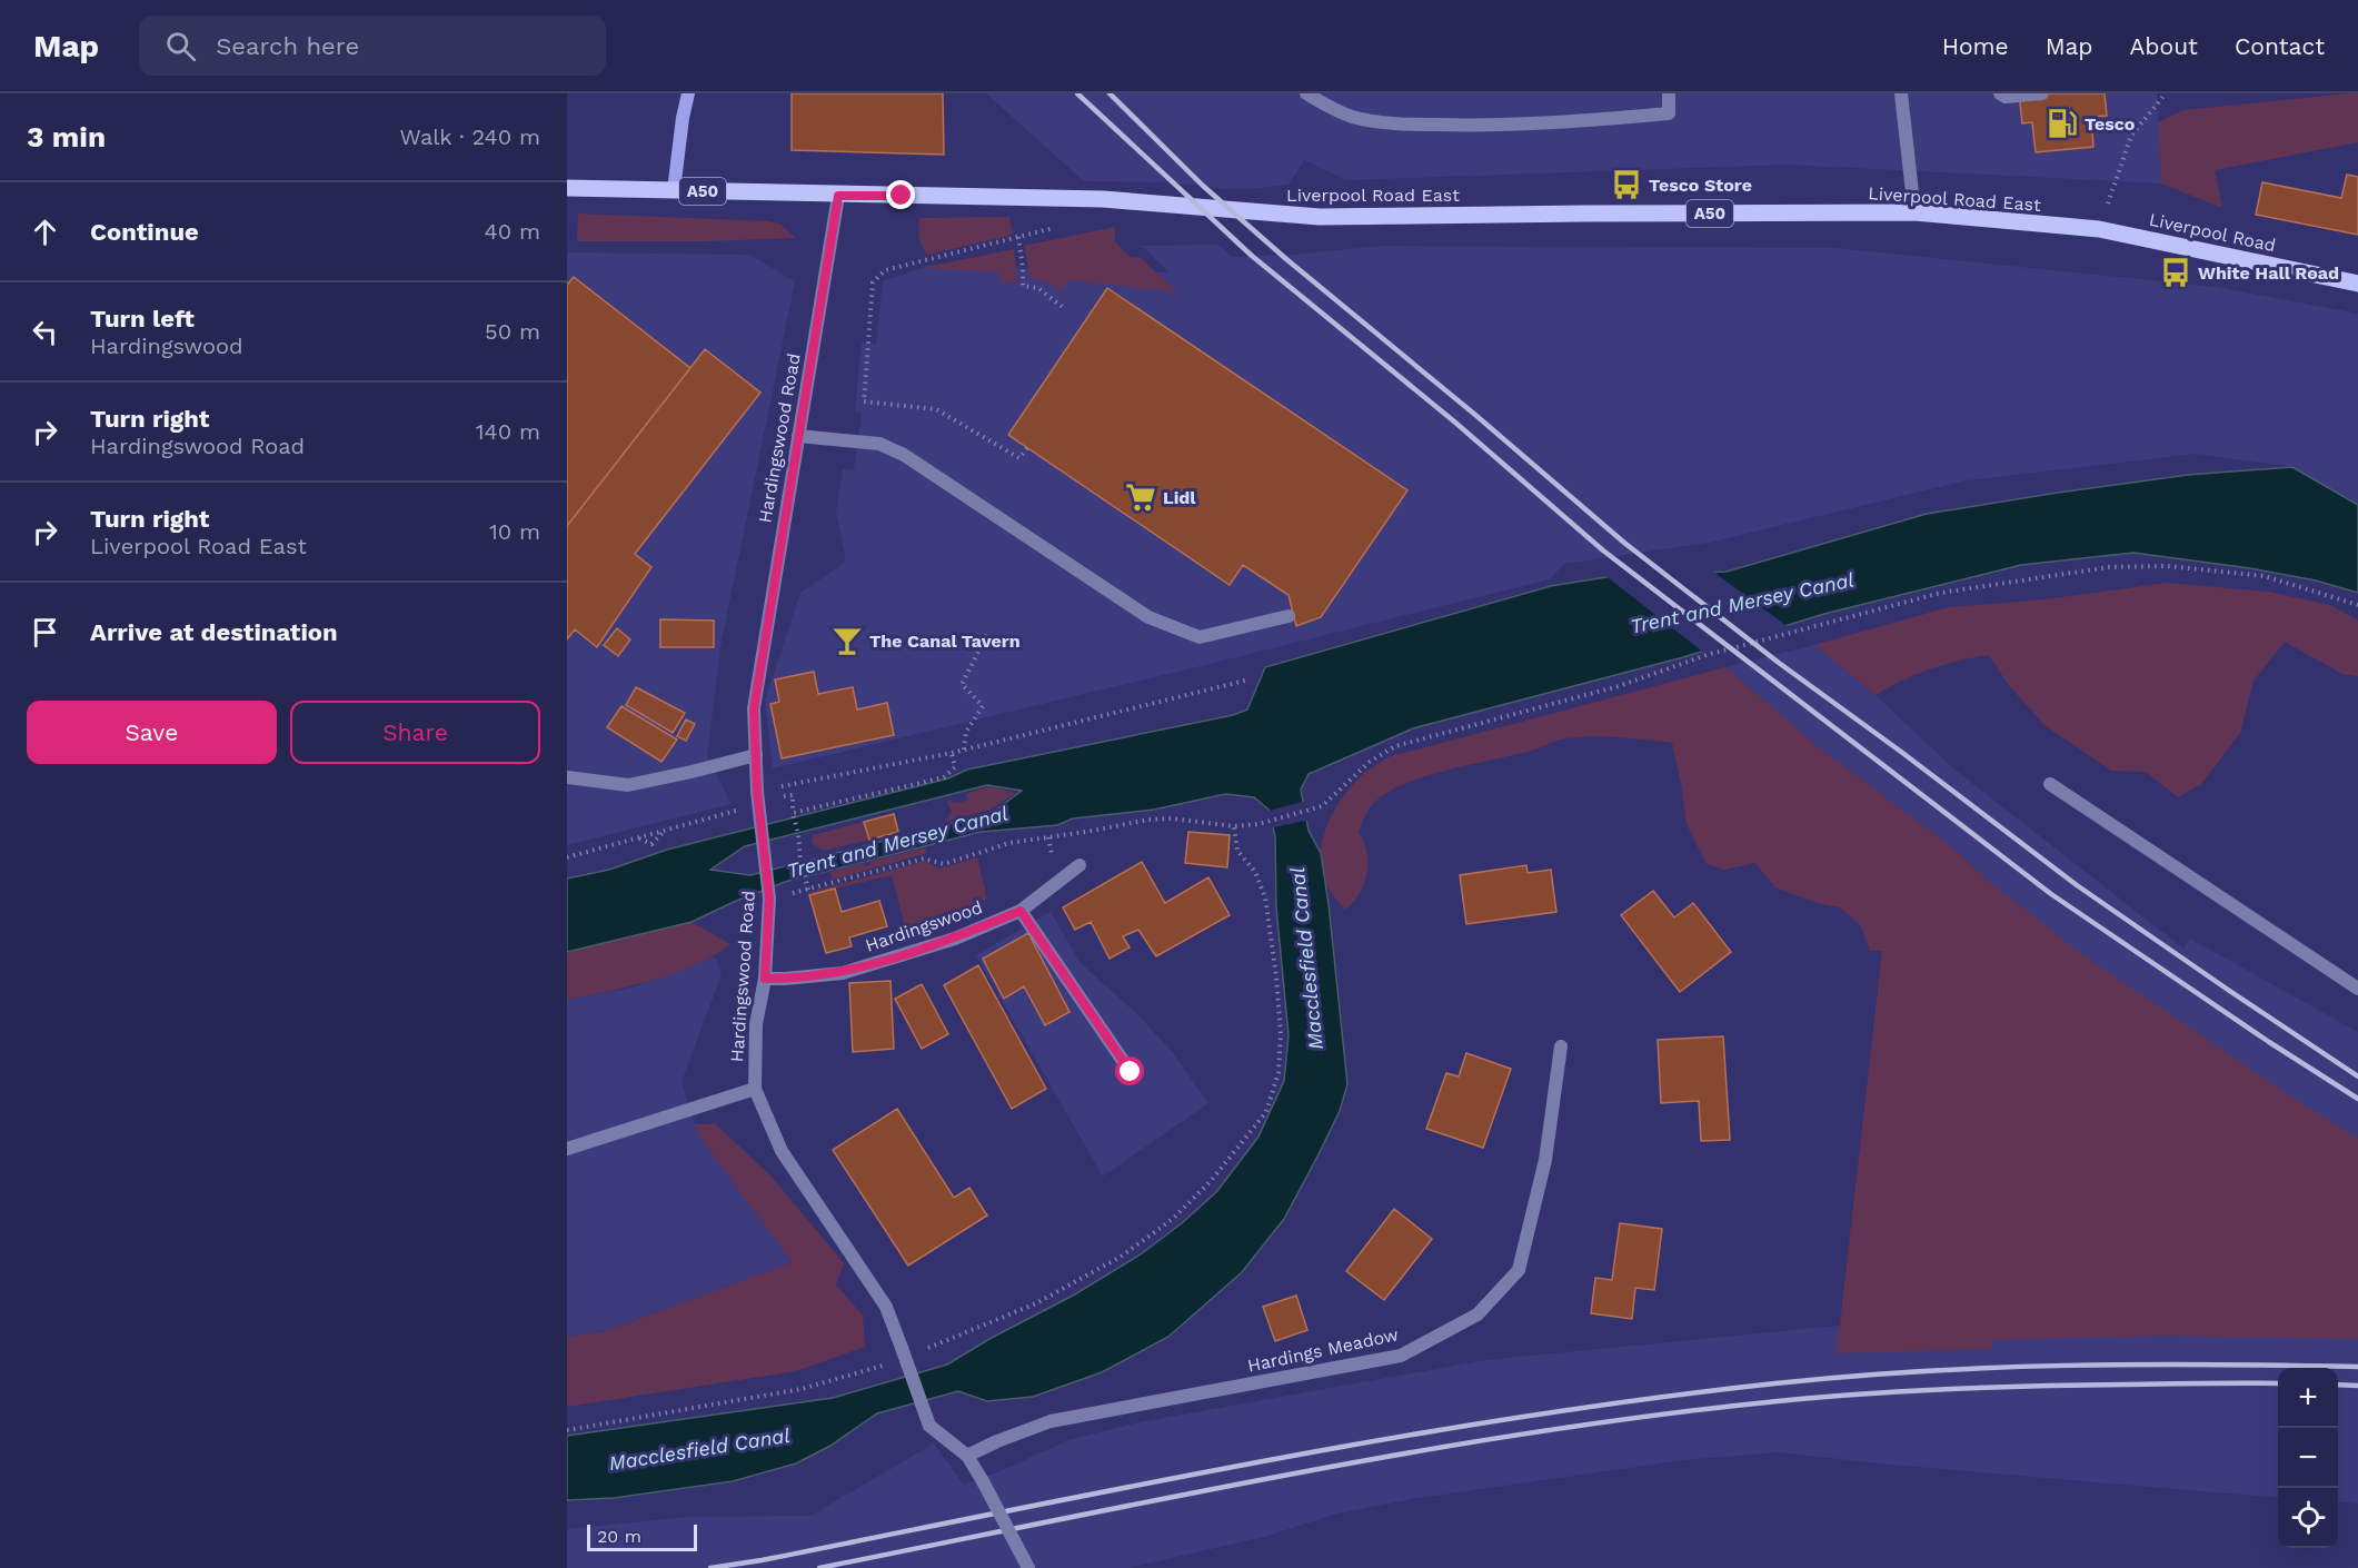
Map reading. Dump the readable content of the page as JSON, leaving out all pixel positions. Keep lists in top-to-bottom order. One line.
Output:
{"streets":{"main road":["A50","Liverpool Road East","Liverpool Road"],"street":["Hardingswood Road","Hardingswood","Hardings Meadow"]},"crossings":[["Liverpool Road East","Liverpool Road"],["Liverpool Road East","Hardingswood Road"],["Hardingswood Road","Hardingswood"],["Hardingswood Road","Hardings Meadow"]],"water":["Trent and Mersey Canal","Macclesfield Canal"],"places":{"fuel station":["Tesco"],"bus stop":["Tesco Store","White Hall Road"],"supermarket":["Lidl"],"bar":["The Canal Tavern"]},"scale_bar":"20 m","page":{"header":"Map","search":"Search here","nav":["Home","Map","About","Contact"],"heading":["3 min","Walk · 240 m"],"list":[["Continue","40 m"],["Turn left","Hardingswood","50 m"],["Turn right","Hardingswood Road","140 m"],["Turn right","Liverpool Road East","10 m"],"Arrive at destination"],"buttons":["Save","Share"],"map_buttons":["+","−"],"scale":"20 m"}}
